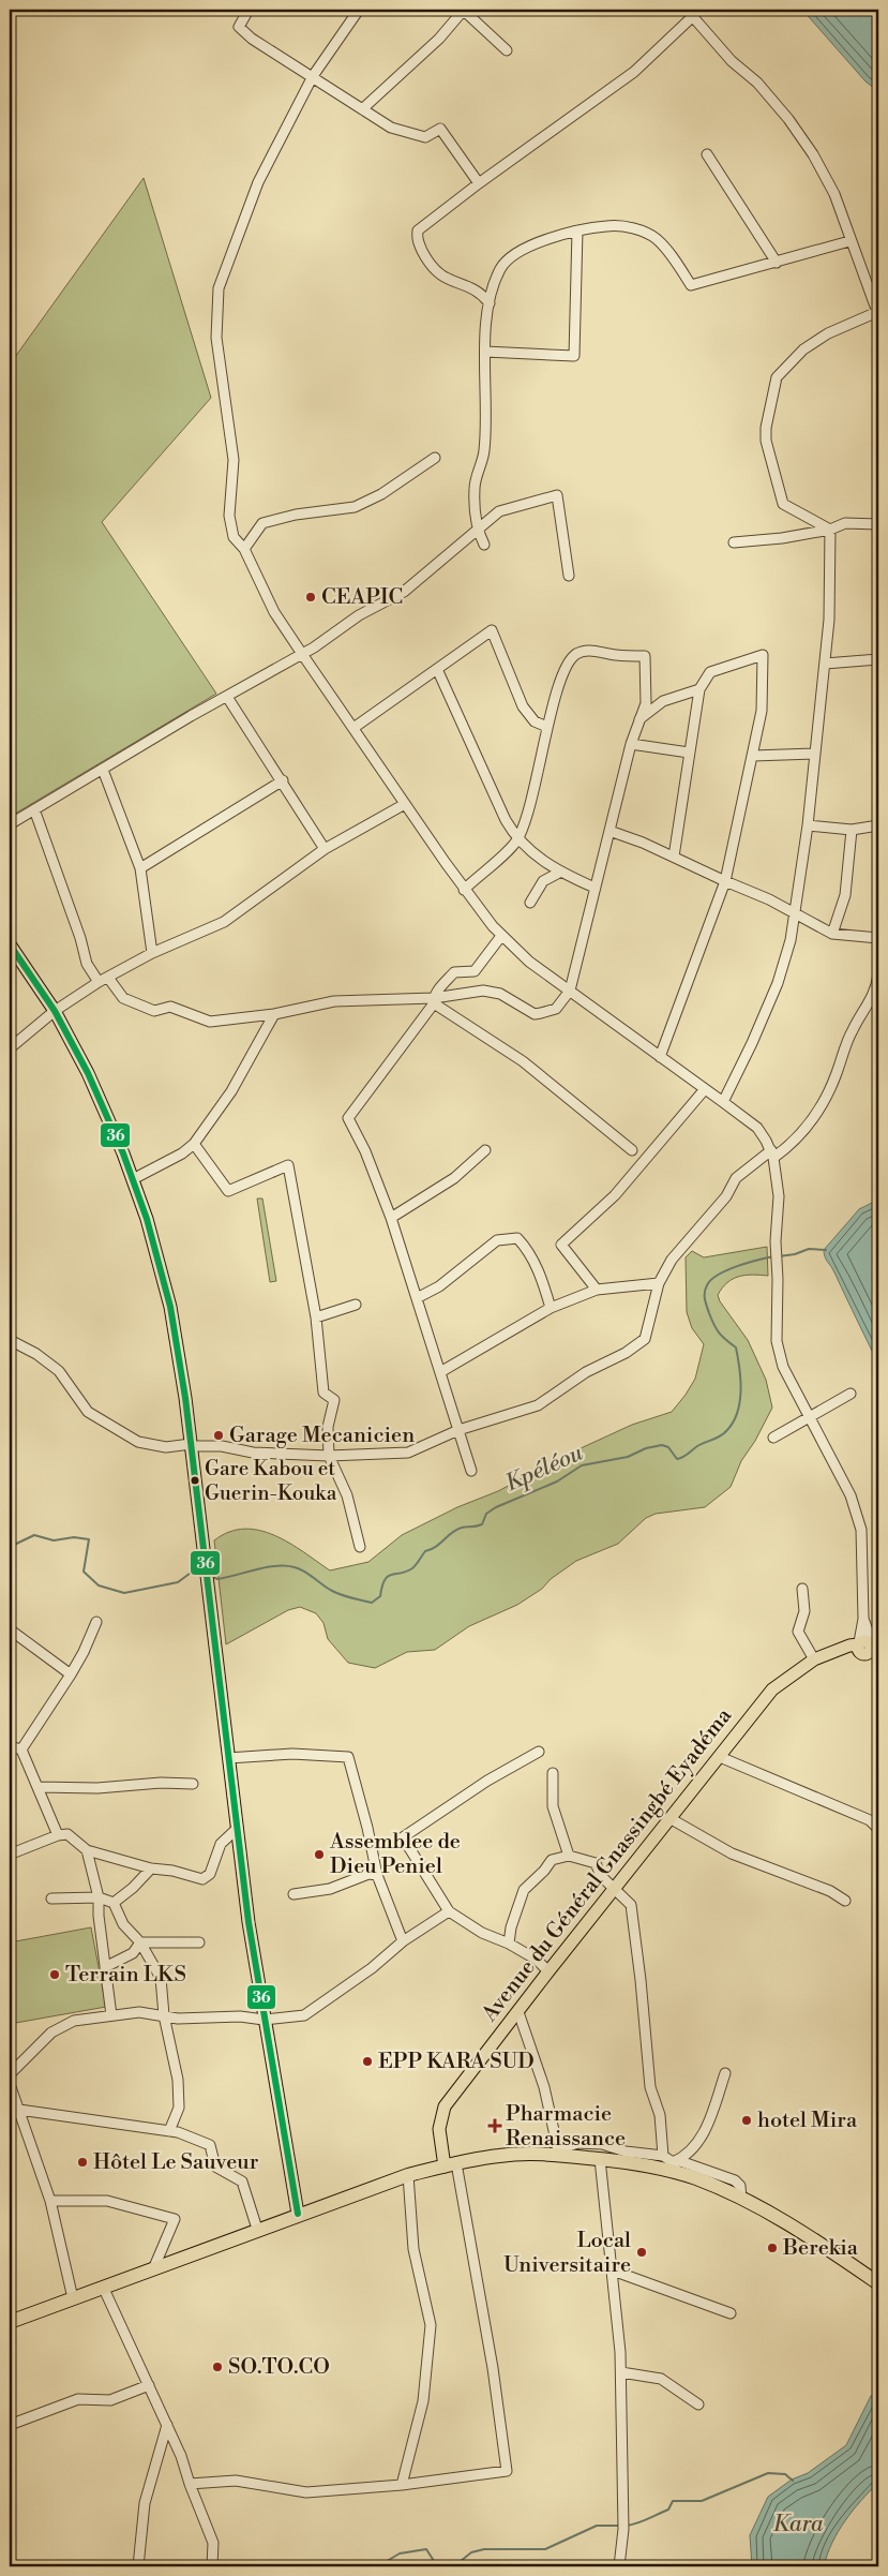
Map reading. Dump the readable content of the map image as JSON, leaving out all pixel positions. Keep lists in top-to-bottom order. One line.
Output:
{"streets":{"main road":["Avenue du Général Gnassingbé Eyadéma"]},"water":["Kpéléou","Kara"],"places":{"other":["CEAPIC","Garage Mecanicien","Gare Kabou et Guerin-Kouka","Assemblee de Dieu Peniel","Terrain LKS","EPP KARA SUD","hotel Mira","Hôtel Le Sauveur","Berekia","Local Universitaire","SO.TO.CO"],"health":["Pharmacie Renaissance"]},"lines":["transit line 36"]}
